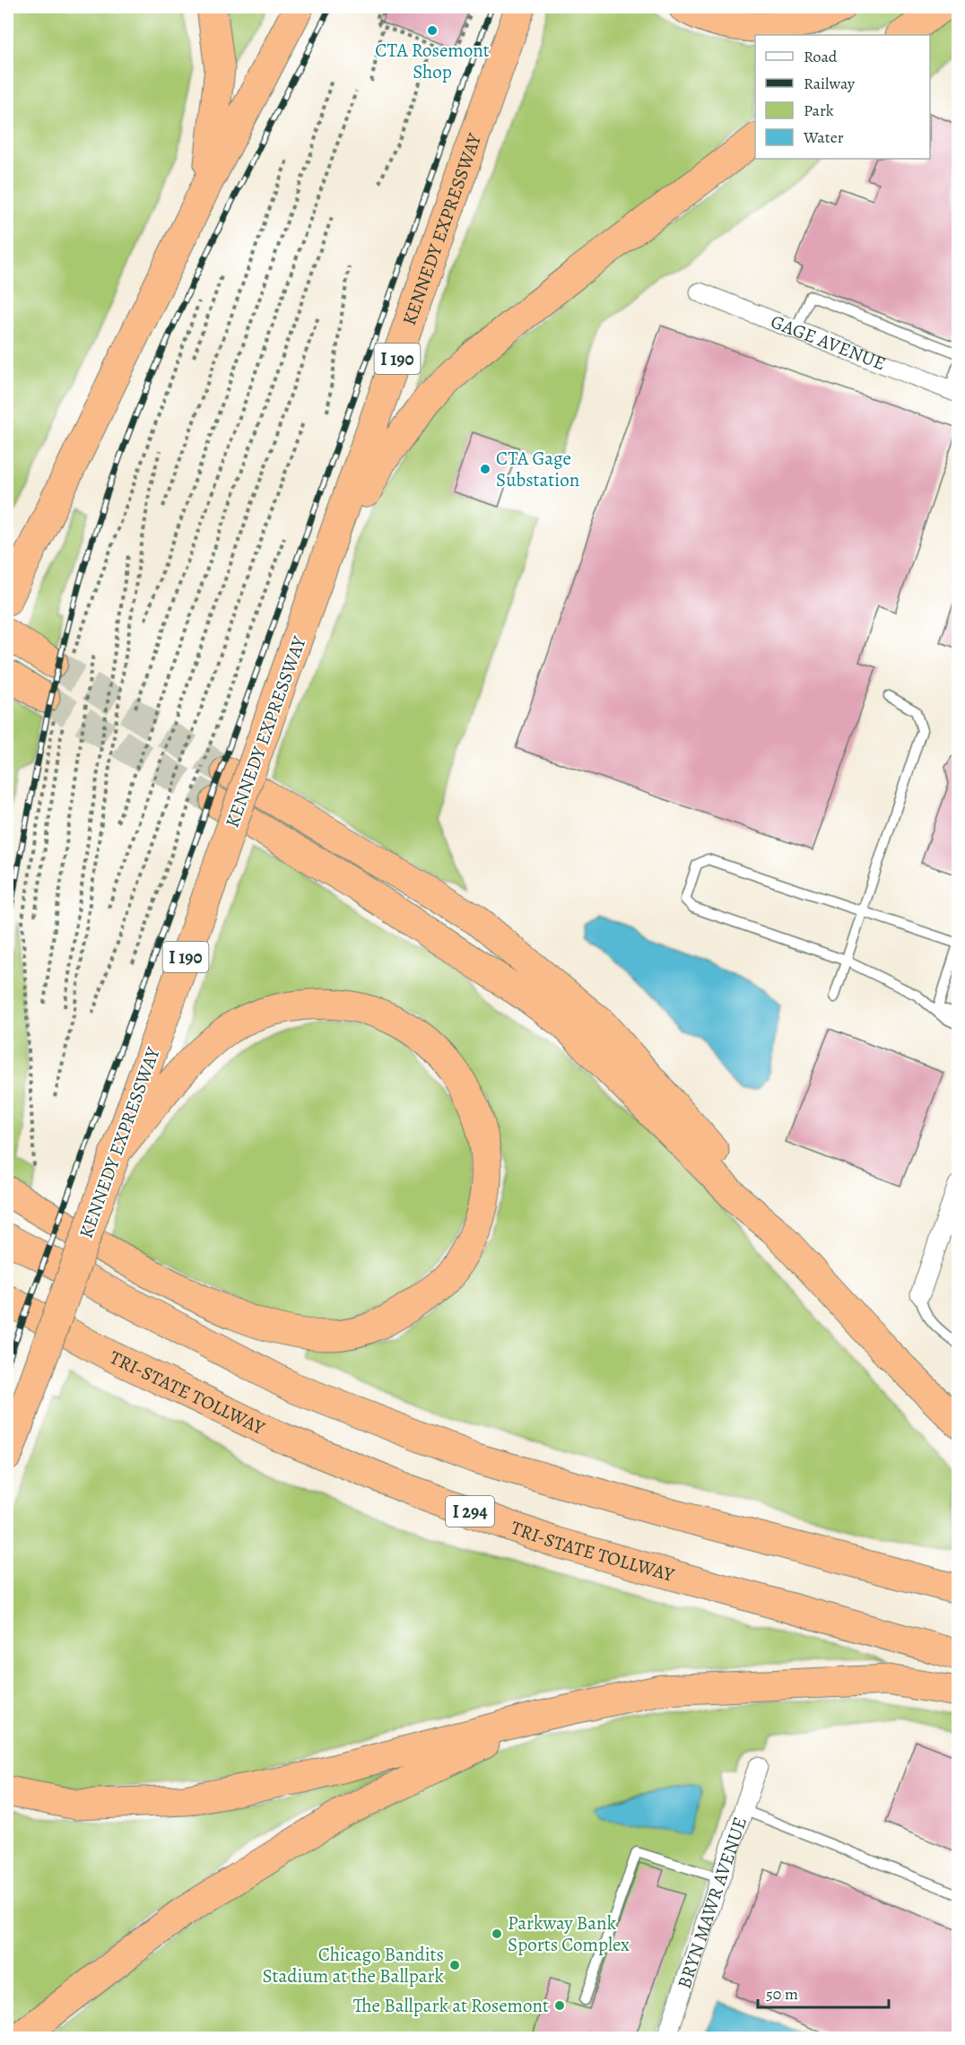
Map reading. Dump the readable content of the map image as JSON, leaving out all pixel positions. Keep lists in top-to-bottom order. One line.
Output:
{"streets":{"highway":["KENNEDY EXPRESSWAY","I 190","TRI-STATE TOLLWAY","I 294"],"street":["GAGE AVENUE","BRYN MAWR AVENUE"]},"places":["CTA Rosemont Shop","CTA Gage Substation","Parkway Bank Sports Complex","Chicago Bandits Stadium at the Ballpark","The Ballpark at Rosemont"],"legend":["Road","Railway","Park","Water"],"scale_bar":"50 m"}
